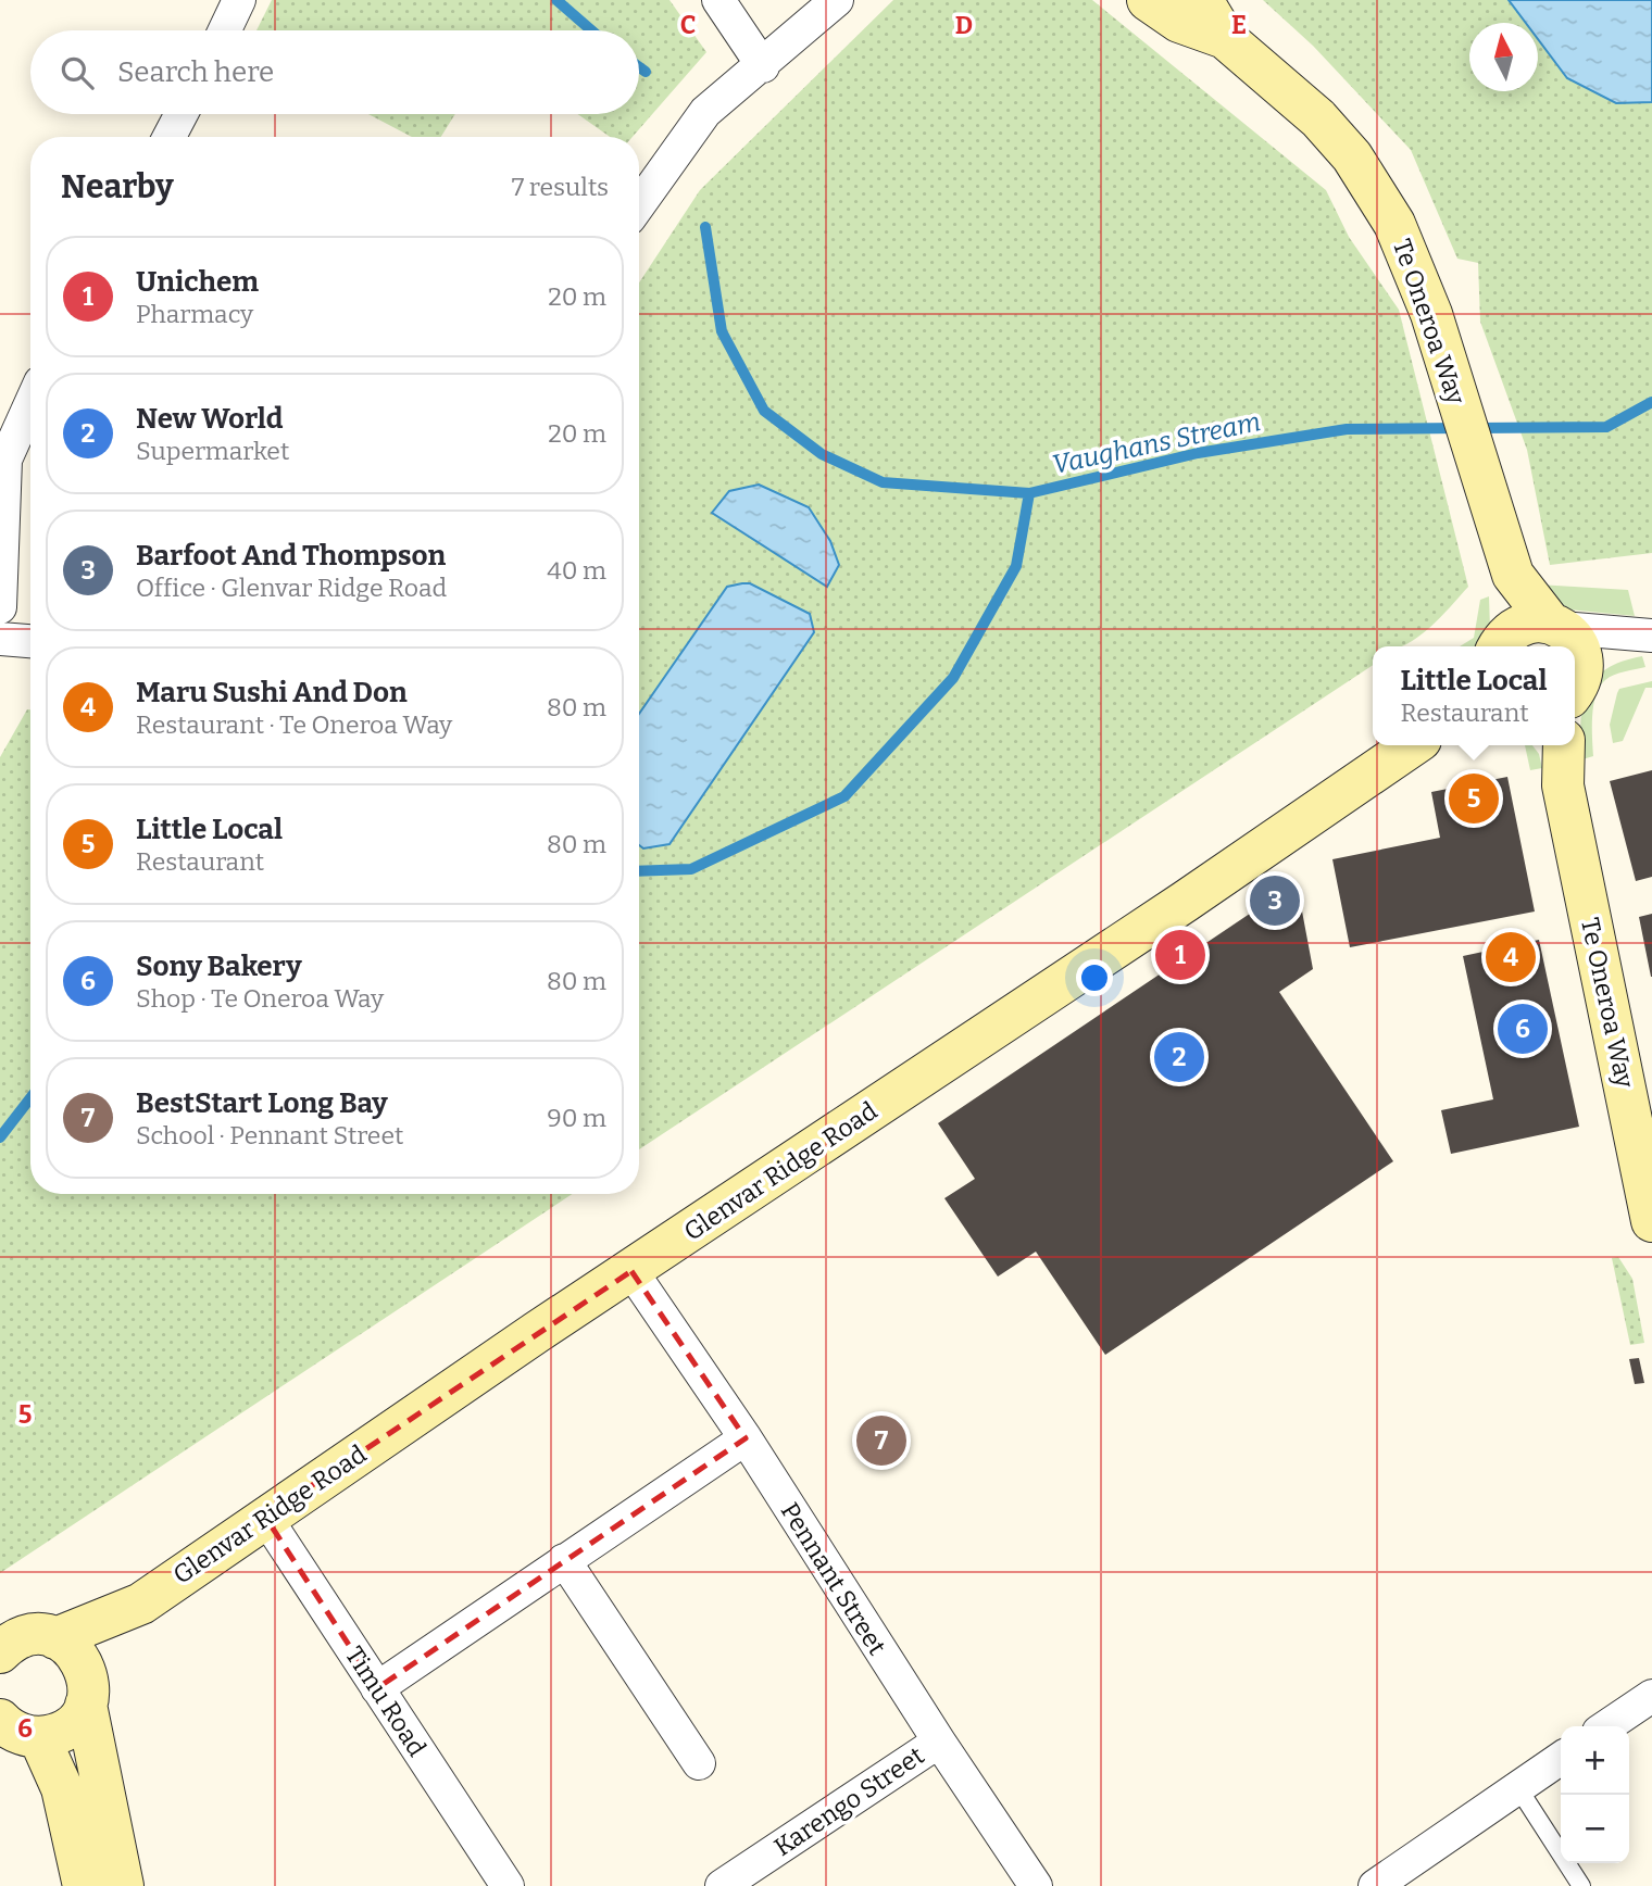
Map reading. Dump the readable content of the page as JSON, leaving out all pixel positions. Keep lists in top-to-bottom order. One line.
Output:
{"streets":{"street":["Te Oneroa Way","Glenvar Ridge Road","Pennant Street","Timu Road","Karengo Street"]},"crossings":[["Glenvar Ridge Road","Pennant Street"],["Glenvar Ridge Road","Timu Road"],["Pennant Street","Karengo Street"]],"water":["Vaughans Stream"],"north":"top","page":{"search":"Search here","heading":["Nearby","7 results"],"list":[{"mark":"1","name":"Unichem","note":"Pharmacy","value":"20 m"},{"mark":"2","name":"New World","note":"Supermarket","value":"20 m"},{"mark":"3","name":"Barfoot And Thompson","note":"Office · Glenvar Ridge Road","value":"40 m"},{"mark":"4","name":"Maru Sushi And Don","note":"Restaurant · Te Oneroa Way","value":"80 m"},{"mark":"5","name":"Little Local","note":"Restaurant","value":"80 m"},{"mark":"6","name":"Sony Bakery","note":"Shop · Te Oneroa Way","value":"80 m"},{"mark":"7","name":"BestStart Long Bay","note":"School · Pennant Street","value":"90 m"}],"popup":["Little Local","Restaurant"],"pins":["5","3","1","4","6","2","7"],"map_buttons":["+","−"]},"grid":{"columns":["C","D","E"],"rows":["5","6"]}}
